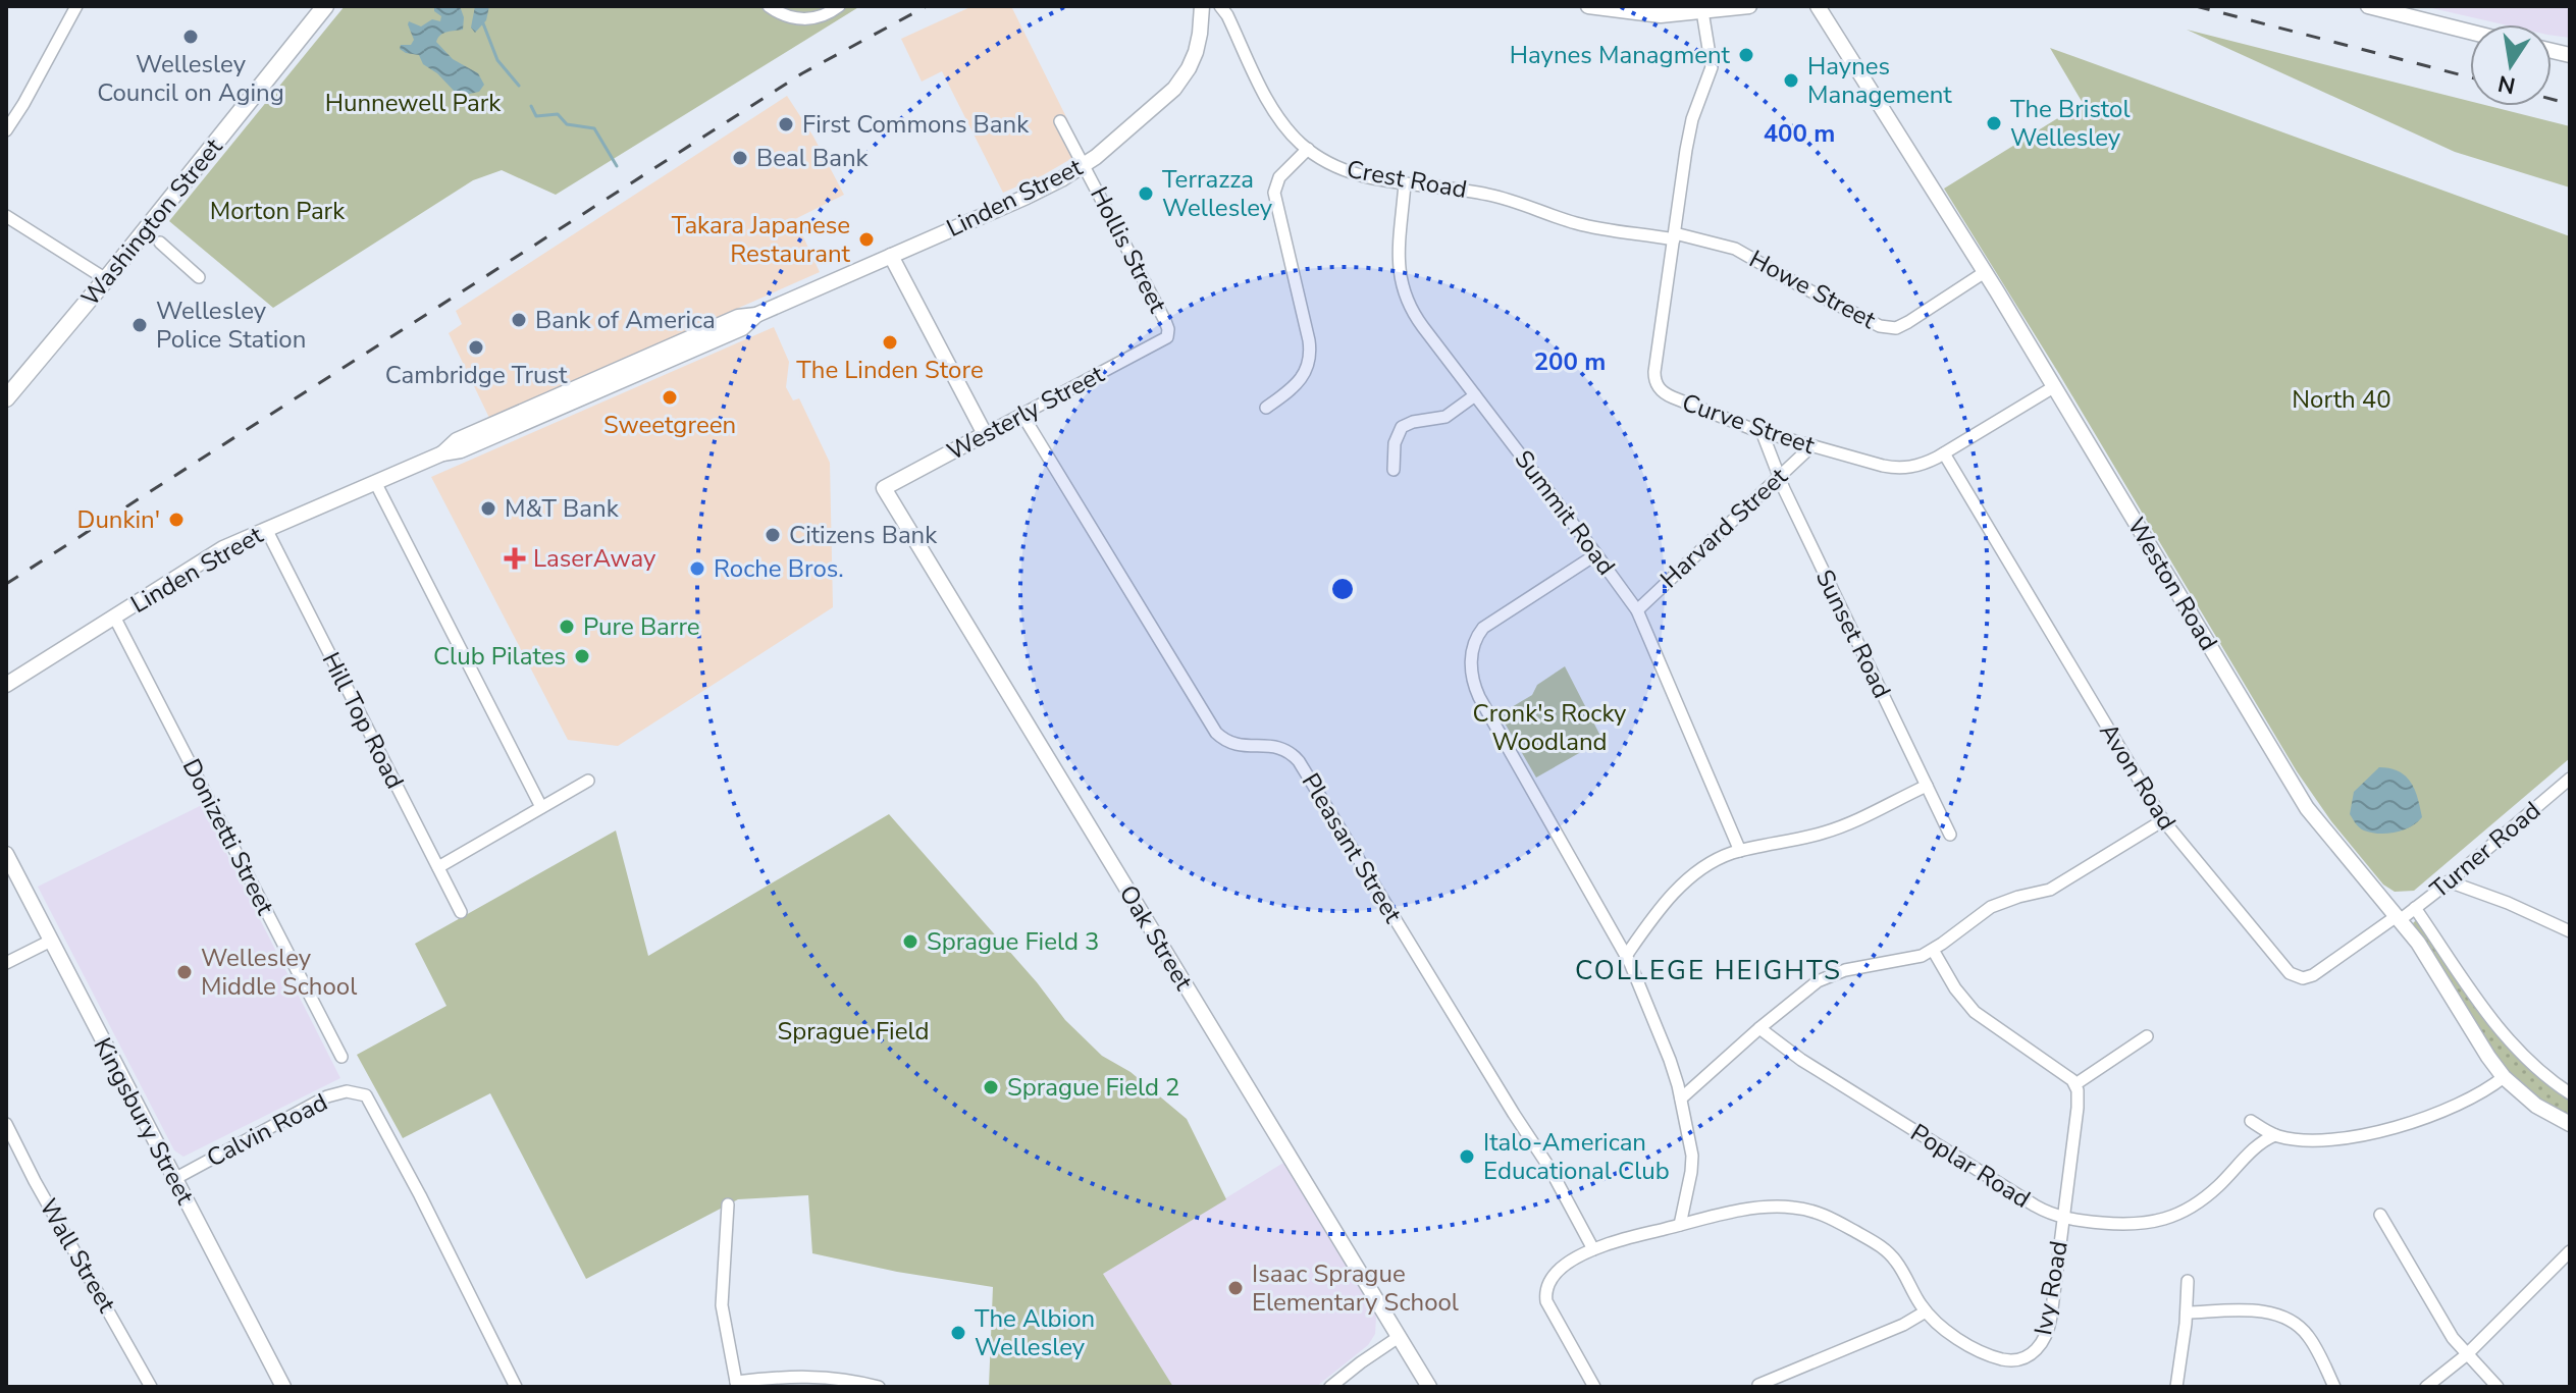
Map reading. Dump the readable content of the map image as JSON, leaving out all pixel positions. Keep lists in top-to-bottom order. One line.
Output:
{"streets":{"main road":["Washington Street"],"street":["Crest Road","Linden Street","Hollis Street","Howe Street","Westerly Street","Curve Street","Summit Road","Harvard Street","Weston Road","Sunset Road","Hill Top Road","Avon Road","Donizetti Street","Pleasant Street","Turner Road","Oak Street","Kingsbury Street","Calvin Road","Poplar Road","Wall Street","Ivy Road"]},"crossings":[["Crest Road","Howe Street"],["Crest Road","Curve Street"],["Crest Road","Summit Road"],["Linden Street","Hollis Street"],["Linden Street","Hill Top Road"],["Linden Street","Donizetti Street"],["Hollis Street","Westerly Street"],["Howe Street","Curve Street"],["Howe Street","Weston Road"],["Westerly Street","Pleasant Street"],["Westerly Street","Oak Street"],["Curve Street","Harvard Street"],["Curve Street","Weston Road"],["Curve Street","Sunset Road"],["Curve Street","Avon Road"],["Summit Road","Harvard Street"],["Harvard Street","Sunset Road"],["Weston Road","Avon Road"],["Weston Road","Turner Road"],["Avon Road","Turner Road"],["Pleasant Street","Ivy Road"],["Kingsbury Street","Calvin Road"],["Poplar Road","Ivy Road"]],"districts":["COLLEGE HEIGHTS"],"parks":["Hunnewell Park","Morton Park","North 40","Cronk's Rocky Woodland","Sprague Field"],"places":{"other":["Wellesley Council on Aging","Haynes Managment","Haynes Management","The Bristol Wellesley","First Commons Bank","Beal Bank","Terrazza Wellesley","Takara Japanese Restaurant","Bank of America","Wellesley Police Station","The Linden Store","Cambridge Trust","Sweetgreen","M&T Bank","Dunkin'","Citizens Bank","Roche Bros.","Pure Barre","Club Pilates","Sprague Field 3","Wellesley Middle School","Sprague Field 2","Italo-American Educational Club","Isaac Sprague Elementary School","The Albion Wellesley"],"health":["LaserAway"]},"north":"bottom","rings":["400 m","200 m"]}
